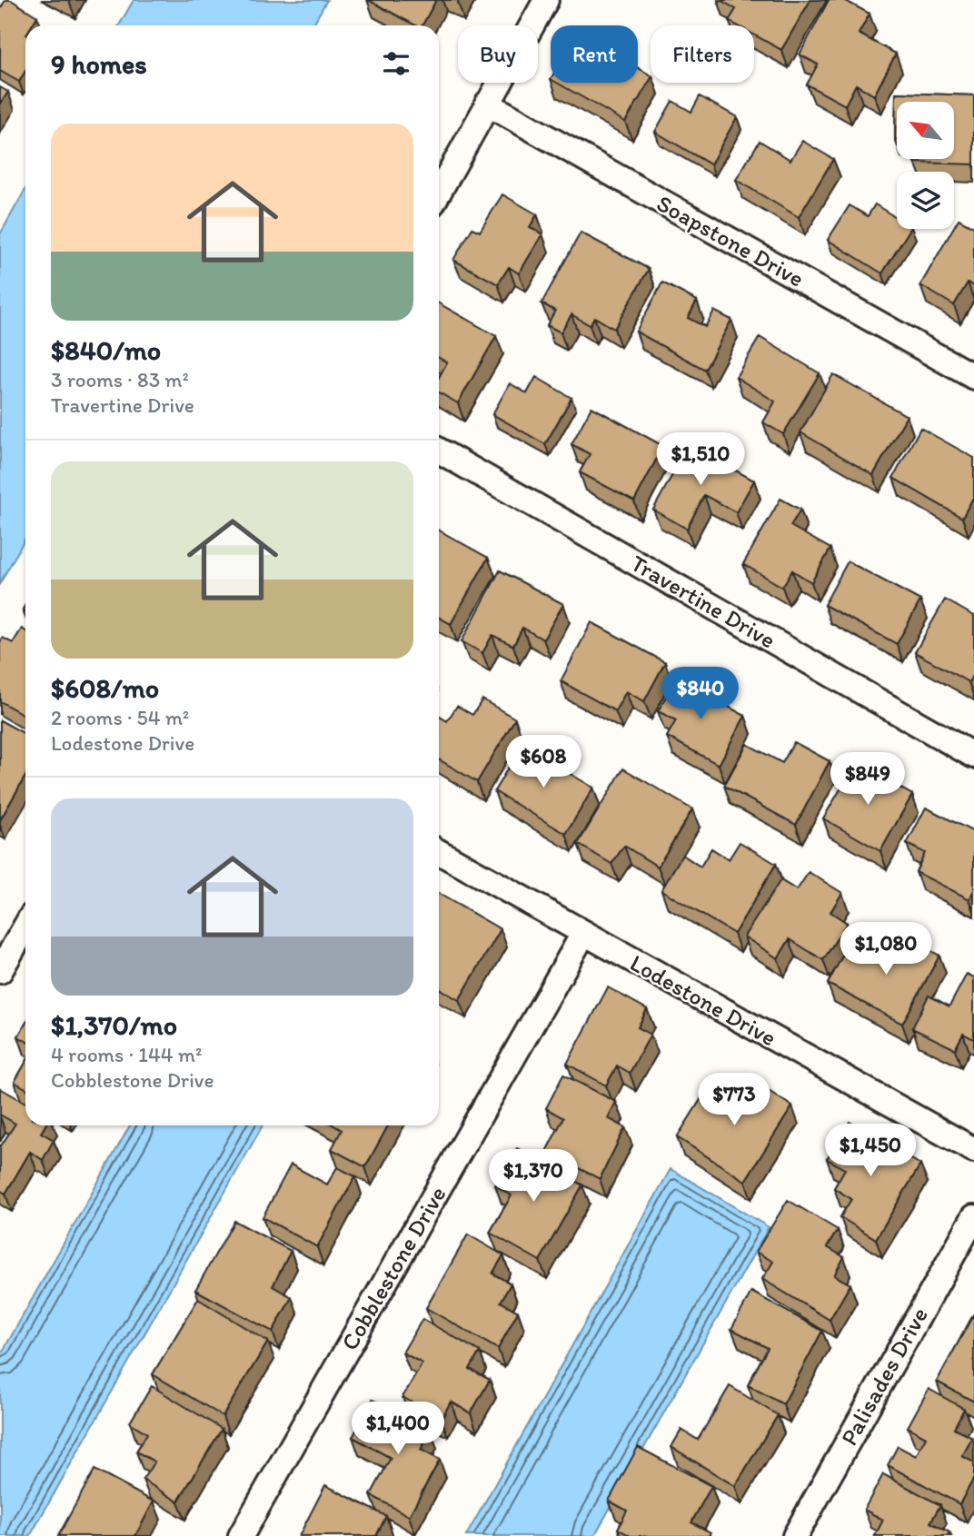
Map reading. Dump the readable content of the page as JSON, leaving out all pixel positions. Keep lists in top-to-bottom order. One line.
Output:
{"streets":{"street":["Soapstone Drive","Travertine Drive","Lodestone Drive","Cobblestone Drive","Palisades Drive"]},"crossings":[["Lodestone Drive","Cobblestone Drive"]],"north":"top left","page":{"chip":["Buy","Rent","Filters"],"heading":"9 homes","list":[{"name":"$840/mo","note":"3 rooms · 83 m² · Travertine Drive"},{"name":"$608/mo","note":"2 rooms · 54 m² · Lodestone Drive"},{"name":"$1,370/mo","note":"4 rooms · 144 m² · Cobblestone Drive"}],"price":["$1,510","$840","$608","$849","$1,080","$773","$1,450","$1,370","$1,400"]}}
